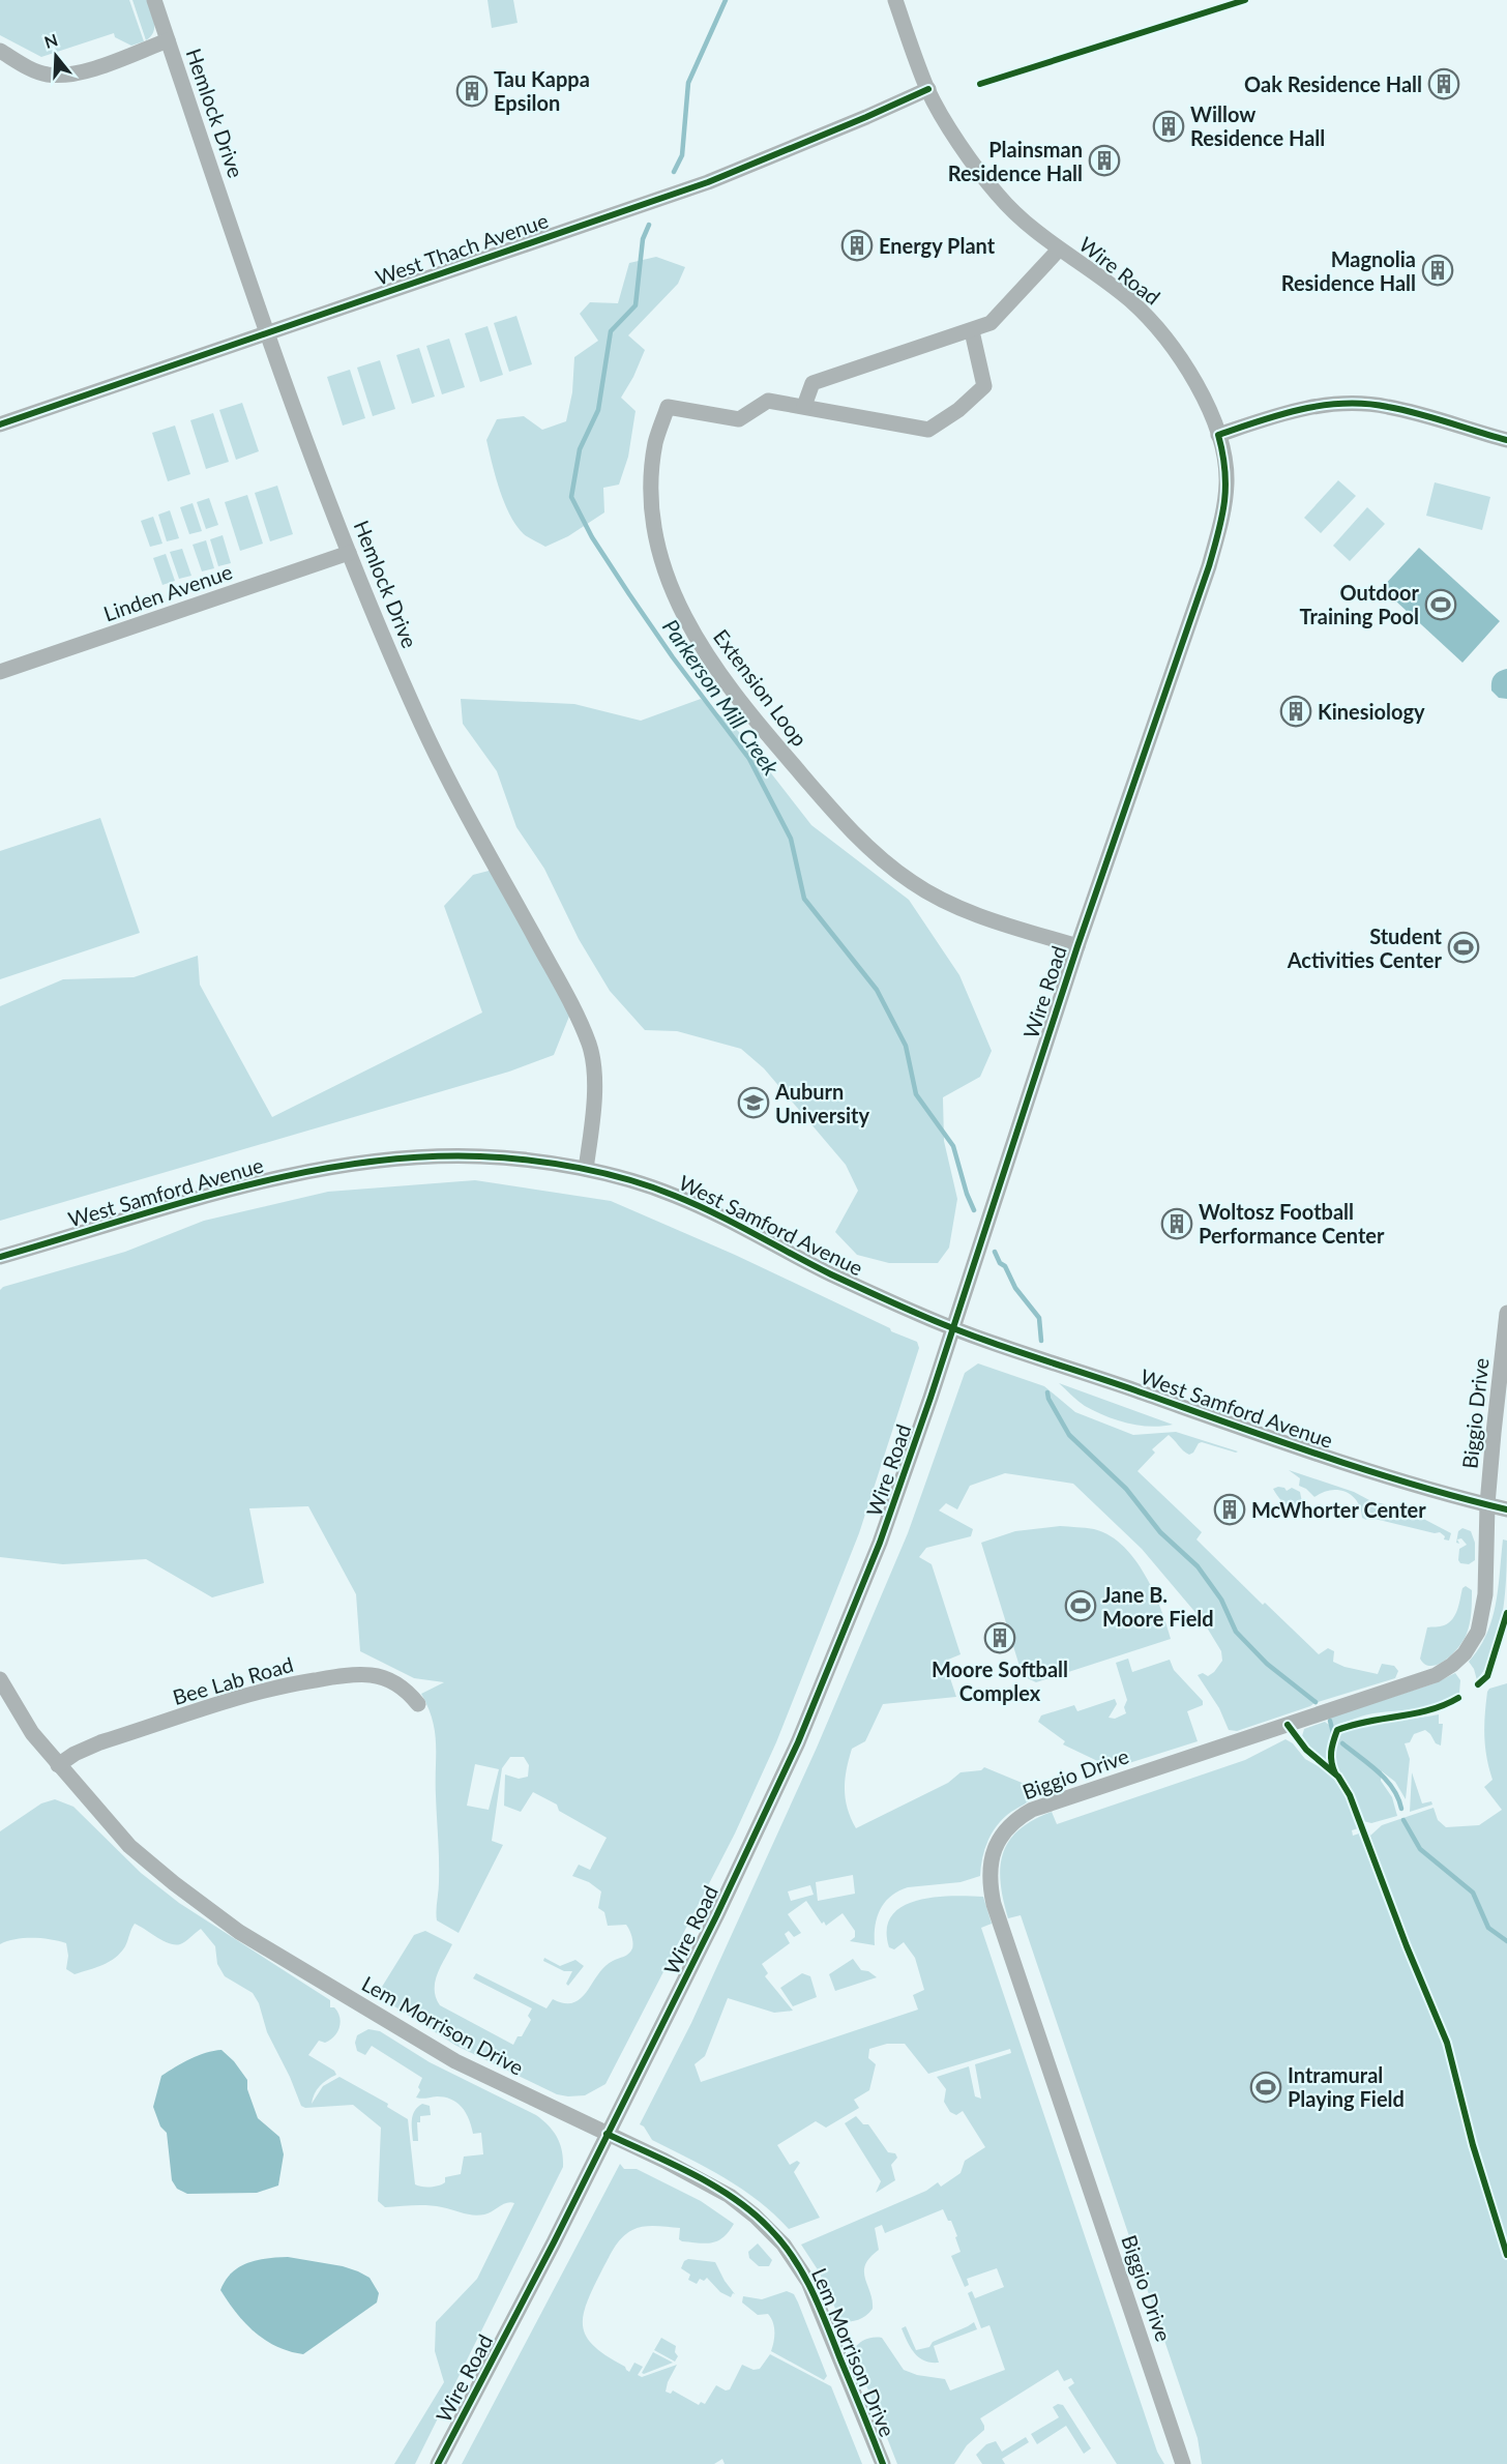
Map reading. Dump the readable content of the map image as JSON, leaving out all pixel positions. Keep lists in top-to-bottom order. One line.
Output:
{"streets":{"street":["Hemlock Drive","West Thach Avenue","Wire Road","Linden Avenue","Extension Loop","West Samford Avenue","Biggio Drive","Bee Lab Road","Lem Morrison Drive"]},"crossings":[["Hemlock Drive","West Thach Avenue"],["Hemlock Drive","Linden Avenue"],["Hemlock Drive","West Samford Avenue"],["West Thach Avenue","Wire Road"],["Wire Road","Extension Loop"],["Wire Road","West Samford Avenue"],["Wire Road","Lem Morrison Drive"],["West Samford Avenue","Biggio Drive"],["Bee Lab Road","Lem Morrison Drive"]],"water":["Parkerson Mill Creek"],"places":{"building":["Oak Residence Hall","Tau Kappa Epsilon","Willow Residence Hall","Plainsman Residence Hall","Energy Plant","Magnolia Residence Hall","Kinesiology","Woltosz Football Performance Center","McWhorter Center","Moore Softball Complex"],"sports":["Outdoor Training Pool","Student Activities Center","Jane B. Moore Field","Intramural Playing Field"],"school or university":["Auburn University"]},"north":"top"}
